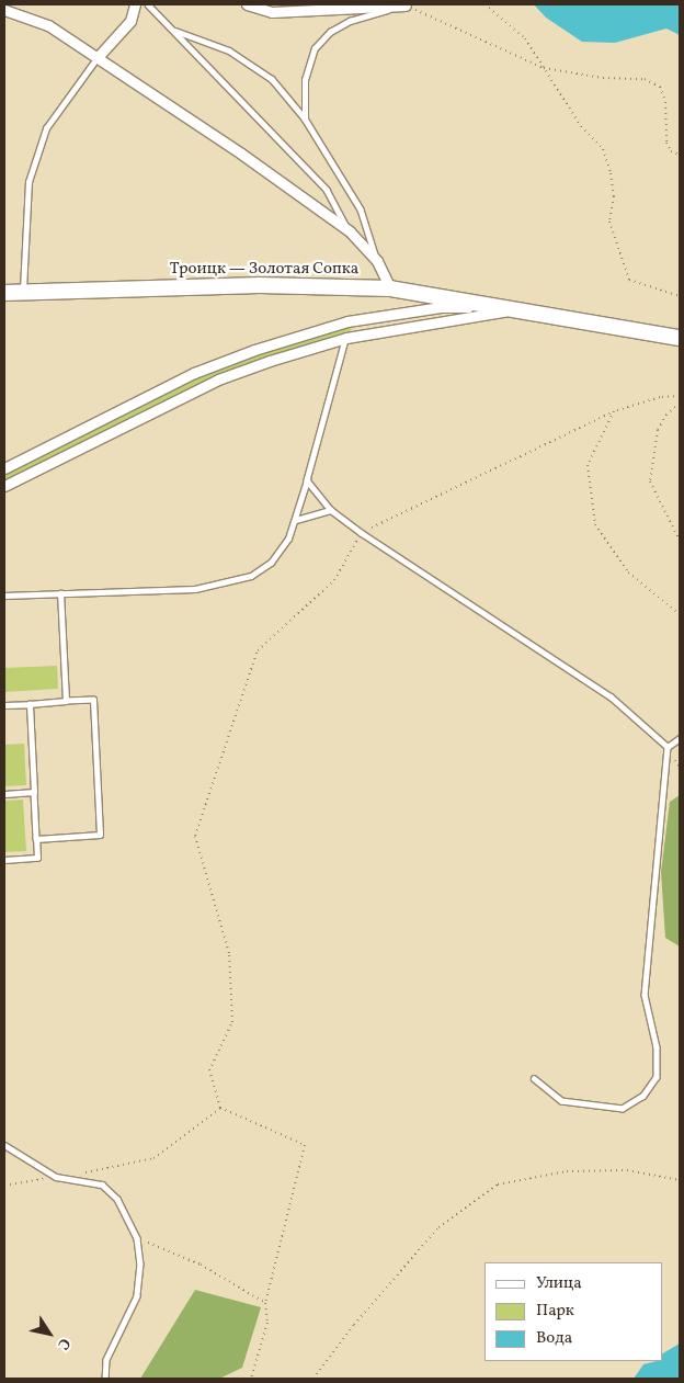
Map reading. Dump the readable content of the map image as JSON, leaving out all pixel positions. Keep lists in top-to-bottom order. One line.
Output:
{"streets":{"street":["Троицк — Золотая Сопка"]},"legend":["Улица","Парк","Вода"],"north":"bottom right"}
